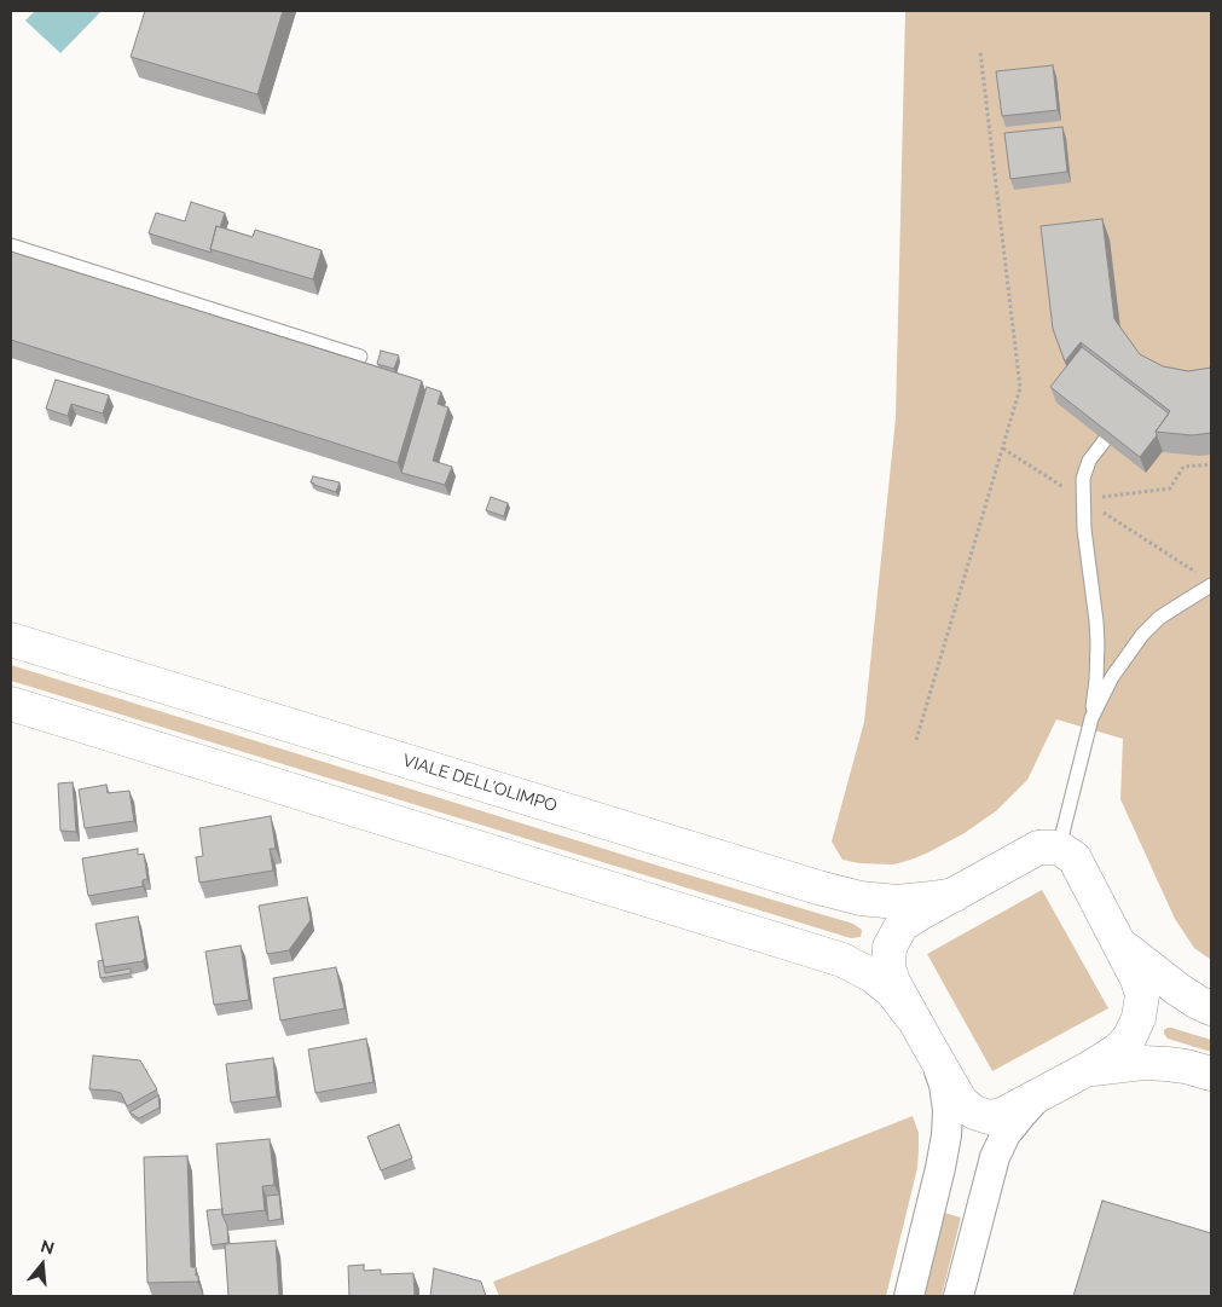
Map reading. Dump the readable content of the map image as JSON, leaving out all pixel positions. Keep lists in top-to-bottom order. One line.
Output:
{"streets":{"street":["VIALE DELL'OLIMPO"]},"north":"top"}
